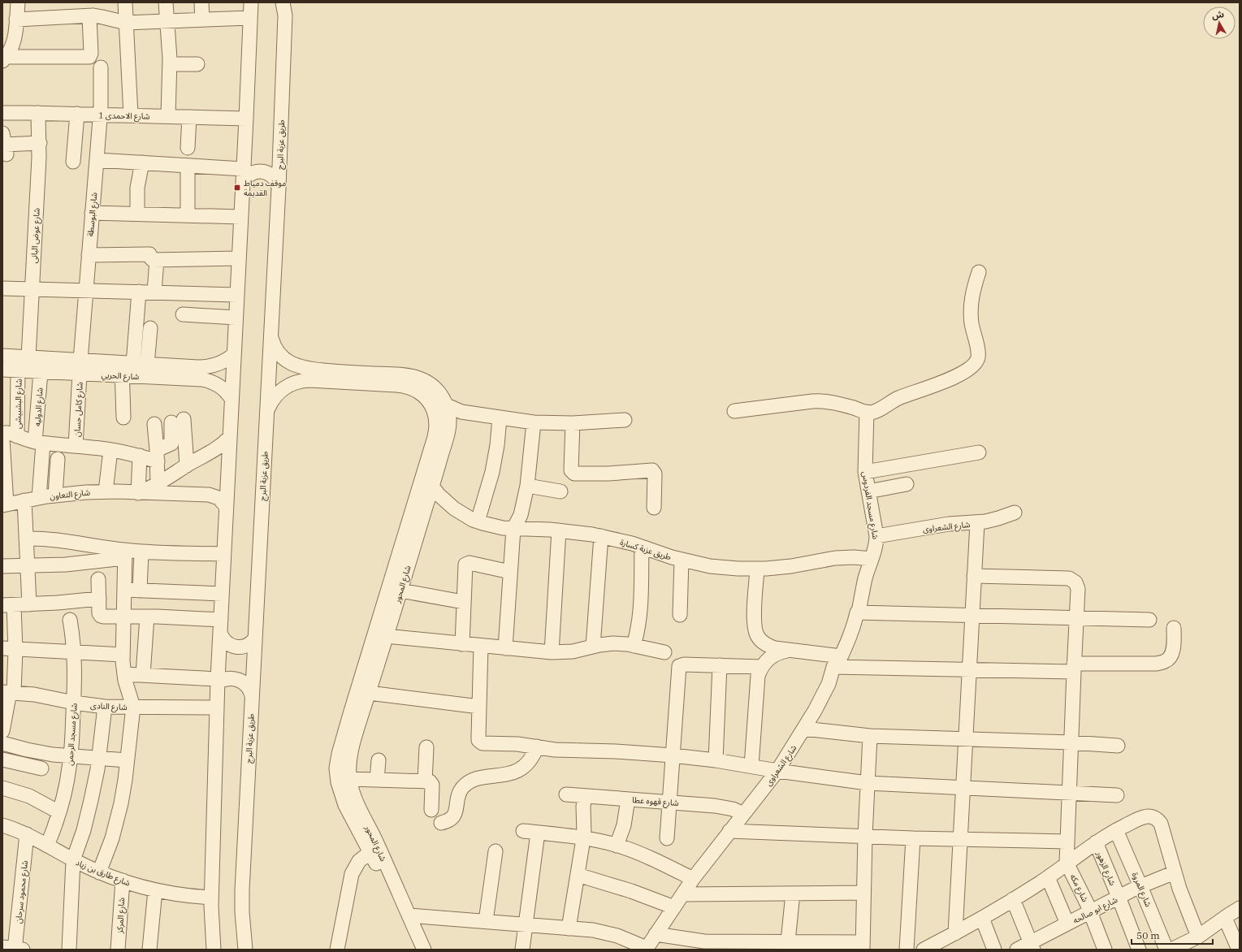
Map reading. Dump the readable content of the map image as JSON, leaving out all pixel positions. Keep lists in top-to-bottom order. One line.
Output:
{"streets":{"street":["شارع الاحمدى 1","طريق عزبة البرج","شارع البوسطة","شارع عوض البانى","شارع الحربي","شارع البشبيشى","شارع الدوليه","شارع كامل حسان","شارع التعاون","شارع مسجد الفردوس","شارع الشعراوى","طريق عزبة كسارة","شارع المحور","شارع النادى","شارع مسجد الرحمن","شارع قهوه عطا","شارع الزهور","شارع طارق بن زياد","شارع مكه","شارع المروة","شارع محمود سرحان","شارع ابو صالحه","شارع المركز"]},"crossings":[["شارع الاحمدى 1","شارع البوسطة"],["شارع الاحمدى 1","شارع عوض البانى"],["طريق عزبة البرج","شارع المحور"],["شارع البوسطة","شارع الحربي"],["شارع البوسطة","شارع كامل حسان"],["شارع عوض البانى","شارع الحربي"],["شارع الحربي","شارع البشبيشى"],["شارع الحربي","شارع الدوليه"],["شارع الحربي","شارع كامل حسان"],["شارع الدوليه","شارع التعاون"],["شارع مسجد الفردوس","شارع الشعراوى"],["شارع مسجد الفردوس","طريق عزبة كسارة"],["شارع الشعراوى","طريق عزبة كسارة"],["شارع الشعراوى","شارع قهوه عطا"],["طريق عزبة كسارة","شارع المحور"],["شارع النادى","شارع مسجد الرحمن"],["شارع مسجد الرحمن","شارع طارق بن زياد"],["شارع الزهور","شارع ابو صالحه"],["شارع طارق بن زياد","شارع محمود سرحان"],["شارع طارق بن زياد","شارع المركز"],["شارع مكه","شارع ابو صالحه"],["شارع المروة","شارع ابو صالحه"]],"places":{"transit":["موقف دمياط القديمة"]},"scale_bar":"50 m","north":"top"}
